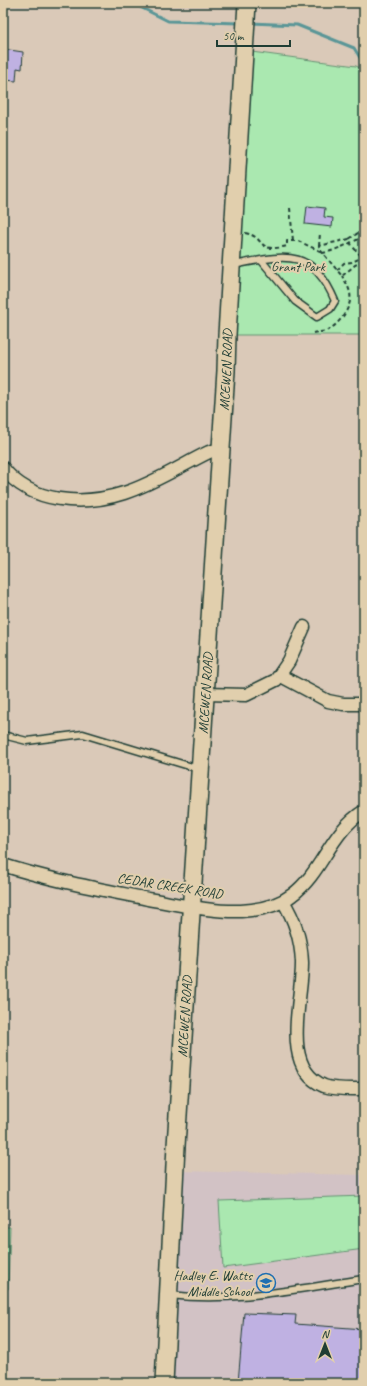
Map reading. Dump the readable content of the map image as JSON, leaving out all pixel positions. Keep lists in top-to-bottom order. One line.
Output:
{"streets":{"street":["MCEWEN ROAD","CEDAR CREEK ROAD"]},"crossings":[["MCEWEN ROAD","CEDAR CREEK ROAD"]],"parks":["Grant Park"],"places":{"school or university":["Hadley E. Watts Middle School"]},"scale_bar":"50 m","north":"top"}
